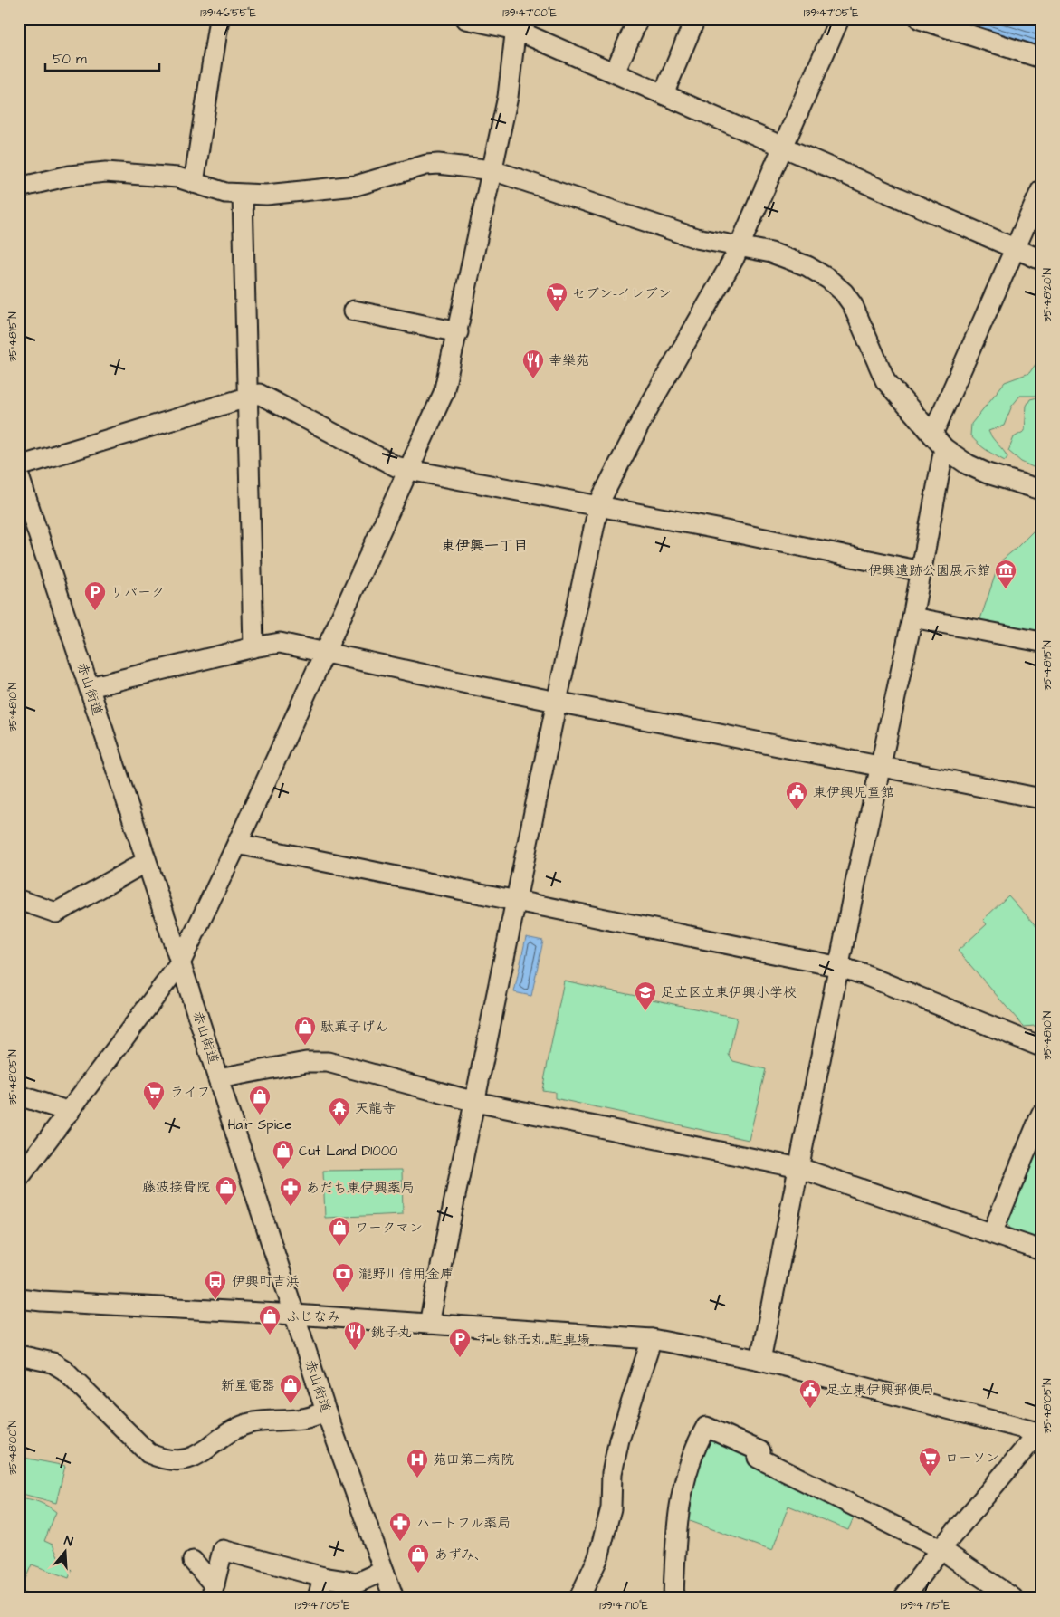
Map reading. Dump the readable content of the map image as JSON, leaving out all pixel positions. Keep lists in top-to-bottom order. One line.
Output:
{"streets":{"street":["赤山街道"]},"districts":["東伊興一丁目"],"places":{"supermarket":["セブン-イレブン","ライフ","ローソン"],"restaurant":["幸樂苑","銚子丸"],"museum":["伊興遺跡公園展示館"],"parking":["リパーク","すし銚子丸 駐車場"],"public building":["東伊興児童館","足立東伊興郵便局"],"school or university":["足立区立東伊興小学校"],"shop":["駄菓子げん","Hair Spice","Cut Land D1000","藤波接骨院","ワークマン","ふじなみ","新星電器","あずみ、"],"temple":["天龍寺"],"pharmacy":["あだち東伊興薬局","ハートフル薬局"],"bank":["瀧野川信用金庫"],"bus stop":["伊興町吉浜"],"hospital":["苑田第三病院"]},"scale_bar":"50 m","north":"top","coordinates":["139°46'55\"E","139°47'00\"E","139°47'05\"E","35°48'20\"N","35°48'15\"N","35°48'10\"N","35°48'05\"N","35°48'00\"N","139°47'10\"E","139°47'15\"E"]}
